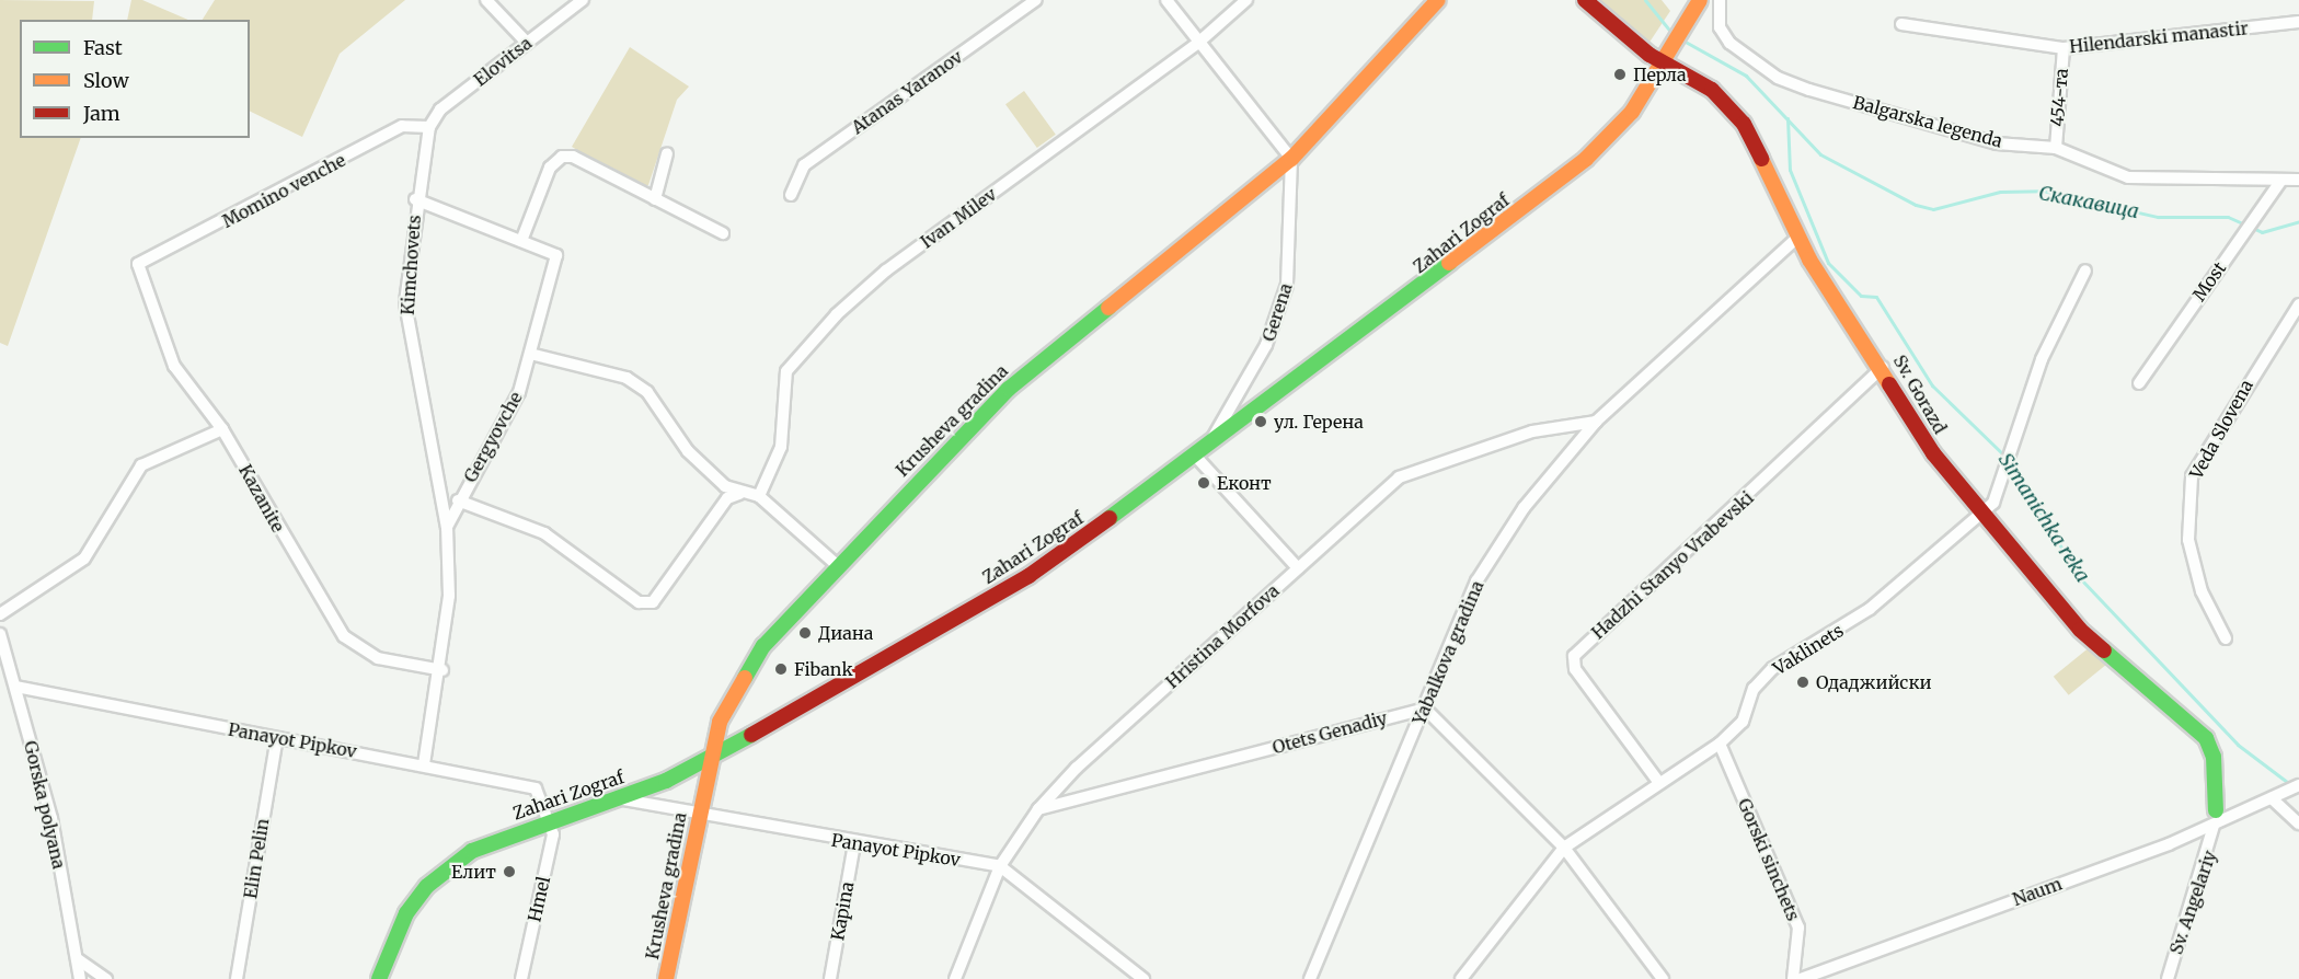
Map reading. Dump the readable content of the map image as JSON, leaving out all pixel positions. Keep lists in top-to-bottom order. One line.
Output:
{"streets":{"street":["Hilendarski manastir","Elovitsa","Atanas Yaranov","454-та","Balgarska legenda","Momino venche","Ivan Milev","Zahari Zograf","Kimchovets","Most","Gerena","Sv. Gorazd","Krusheva gradina","Veda Slovena","Gergyovche","Kazanite","Hadzhi Stanyo Vrabevski","Hristina Morfova","Vaklinets","Yabalkova gradina","Otets Genadiy","Panayot Pipkov","Gorska polyana","Elin Pelin","Gorski sinchets","Naum","Hmel","Sv. Angelariy","Kapina"]},"crossings":[["Hilendarski manastir","454-та"],["Elovitsa","Momino venche"],["454-та","Balgarska legenda"],["Balgarska legenda","Most"],["Momino venche","Kazanite"],["Zahari Zograf","Gerena"],["Zahari Zograf","Sv. Gorazd"],["Zahari Zograf","Krusheva gradina"],["Zahari Zograf","Panayot Pipkov"],["Zahari Zograf","Hmel"],["Kimchovets","Gergyovche"],["Kimchovets","Kazanite"],["Kimchovets","Panayot Pipkov"],["Gerena","Krusheva gradina"],["Sv. Gorazd","Hadzhi Stanyo Vrabevski"],["Sv. Gorazd","Vaklinets"],["Sv. Gorazd","Yabalkova gradina"],["Krusheva gradina","Panayot Pipkov"],["Hadzhi Stanyo Vrabevski","Vaklinets"],["Hristina Morfova","Yabalkova gradina"],["Hristina Morfova","Otets Genadiy"],["Hristina Morfova","Panayot Pipkov"],["Vaklinets","Gorski sinchets"],["Yabalkova gradina","Otets Genadiy"],["Panayot Pipkov","Gorska polyana"],["Panayot Pipkov","Elin Pelin"],["Panayot Pipkov","Hmel"],["Panayot Pipkov","Kapina"],["Naum","Sv. Angelariy"]],"water":["Скакавица","Simanichka reka"],"places":["Перла","ул. Герена","Еконт","Диана","Fibank","Одаджийски","Елит"],"legend":["Fast","Slow","Jam"]}
